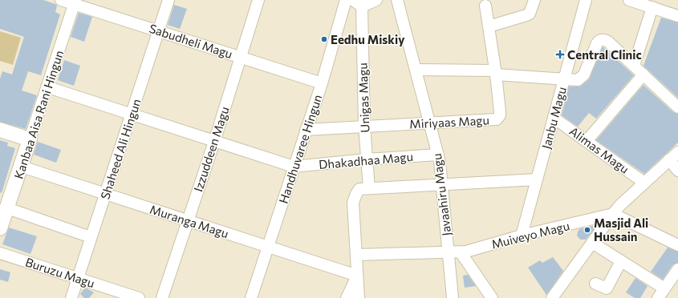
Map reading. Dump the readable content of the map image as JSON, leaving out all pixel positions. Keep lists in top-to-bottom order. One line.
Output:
{"streets":{"main road":["Kanbaa Aisa Rani Hingun"],"street":["Sabudheli Magu","Unigas Magu","Janbu Magu","Miriyaas Magu","Shaheed Ali Hingun","Izzuddeen Magu","Handhuvaree Hingun","Alimas Magu","Dhakadhaa Magu","Javaahiru Magu","Muranga Magu","Muiveyo Magu","Buruzu Magu"]},"crossings":[["Sabudheli Magu","Kanbaa Aisa Rani Hingun"],["Sabudheli Magu","Shaheed Ali Hingun"],["Sabudheli Magu","Izzuddeen Magu"],["Sabudheli Magu","Handhuvaree Hingun"],["Unigas Magu","Miriyaas Magu"],["Unigas Magu","Dhakadhaa Magu"],["Kanbaa Aisa Rani Hingun","Muranga Magu"],["Janbu Magu","Alimas Magu"],["Janbu Magu","Muiveyo Magu"],["Miriyaas Magu","Handhuvaree Hingun"],["Miriyaas Magu","Javaahiru Magu"],["Shaheed Ali Hingun","Muranga Magu"],["Shaheed Ali Hingun","Buruzu Magu"],["Izzuddeen Magu","Muranga Magu"],["Handhuvaree Hingun","Dhakadhaa Magu"],["Handhuvaree Hingun","Muranga Magu"],["Dhakadhaa Magu","Javaahiru Magu"],["Javaahiru Magu","Muiveyo Magu"]],"places":{"other":["Eedhu Miskiy","Masjid Ali Hussain"],"health":["Central Clinic"]}}
